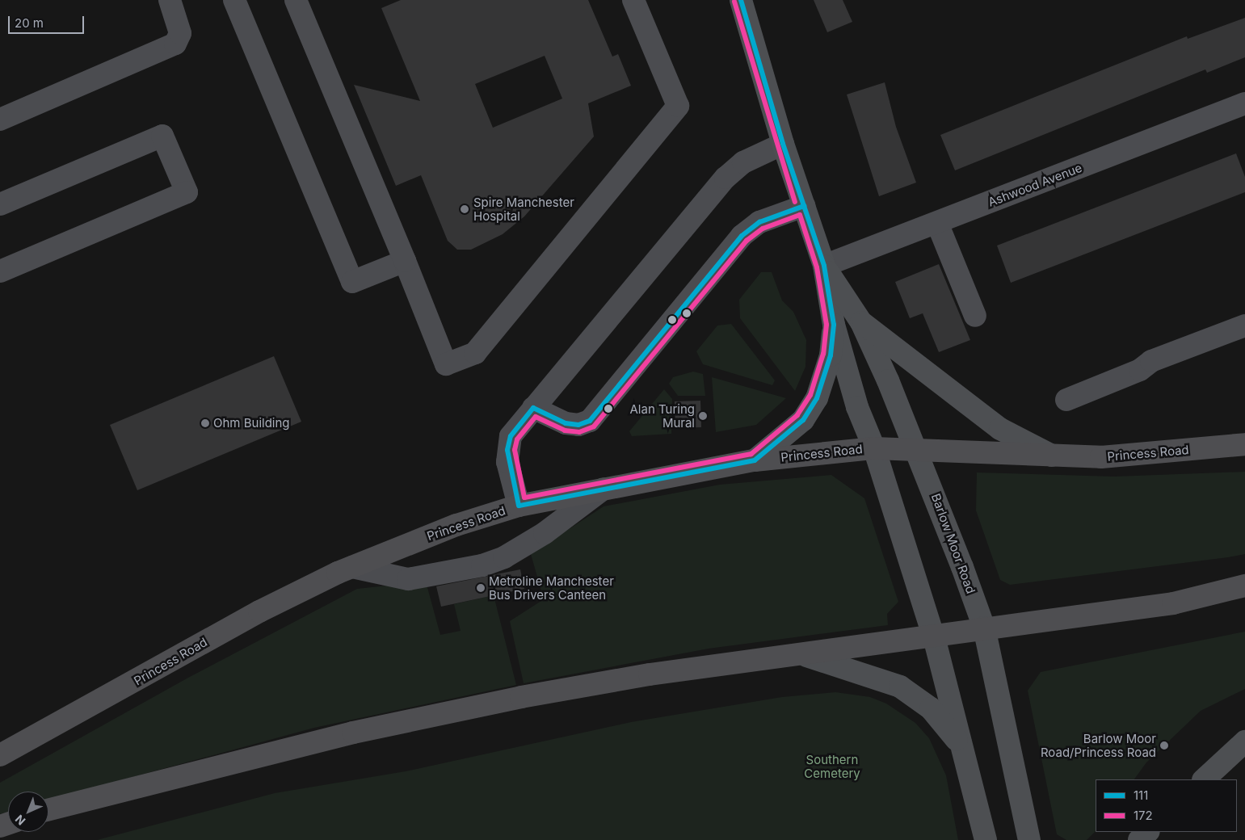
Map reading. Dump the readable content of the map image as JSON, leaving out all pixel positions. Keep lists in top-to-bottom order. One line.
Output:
{"streets":{"highway":["Princess Road"],"main road":["Barlow Moor Road"],"street":["Ashwood Avenue"]},"crossings":[["Ashwood Avenue","Barlow Moor Road"],["Princess Road","Barlow Moor Road"]],"parks":["Southern Cemetery"],"places":["Spire Manchester Hospital","Alan Turing Mural","Ohm Building","Metroline Manchester Bus Drivers Canteen","Barlow Moor Road/Princess Road"],"lines":["transit line 111","transit line 172"],"legend":["111","172"],"scale_bar":"20 m","north":"bottom left"}
